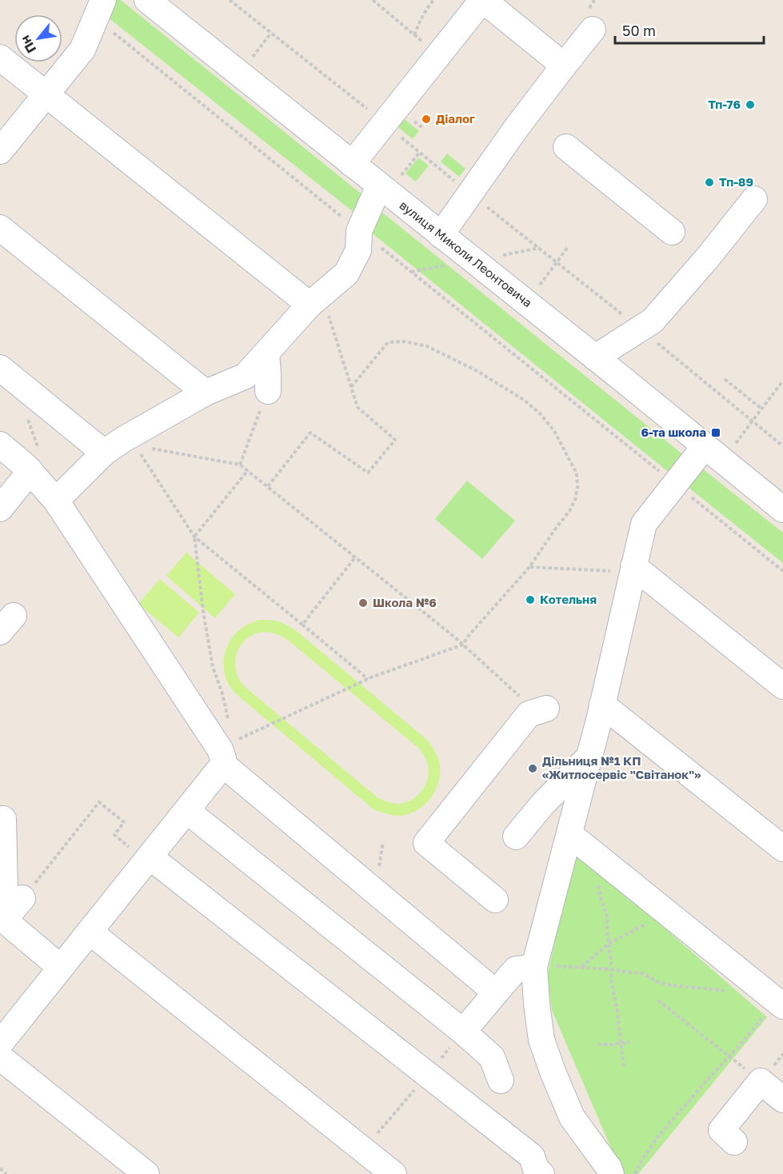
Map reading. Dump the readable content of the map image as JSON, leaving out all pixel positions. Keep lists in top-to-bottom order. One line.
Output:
{"streets":{"street":["вулиця Миколи Леонтовича"]},"places":{"other":["Тп-76","Діалог","Тп-89","Котельня","Школа №6","Дільниця №1 КП «Житлосервіс \"Світанок\"»"],"transit":["6-та школа"]},"scale_bar":"50 m","north":"bottom left"}
